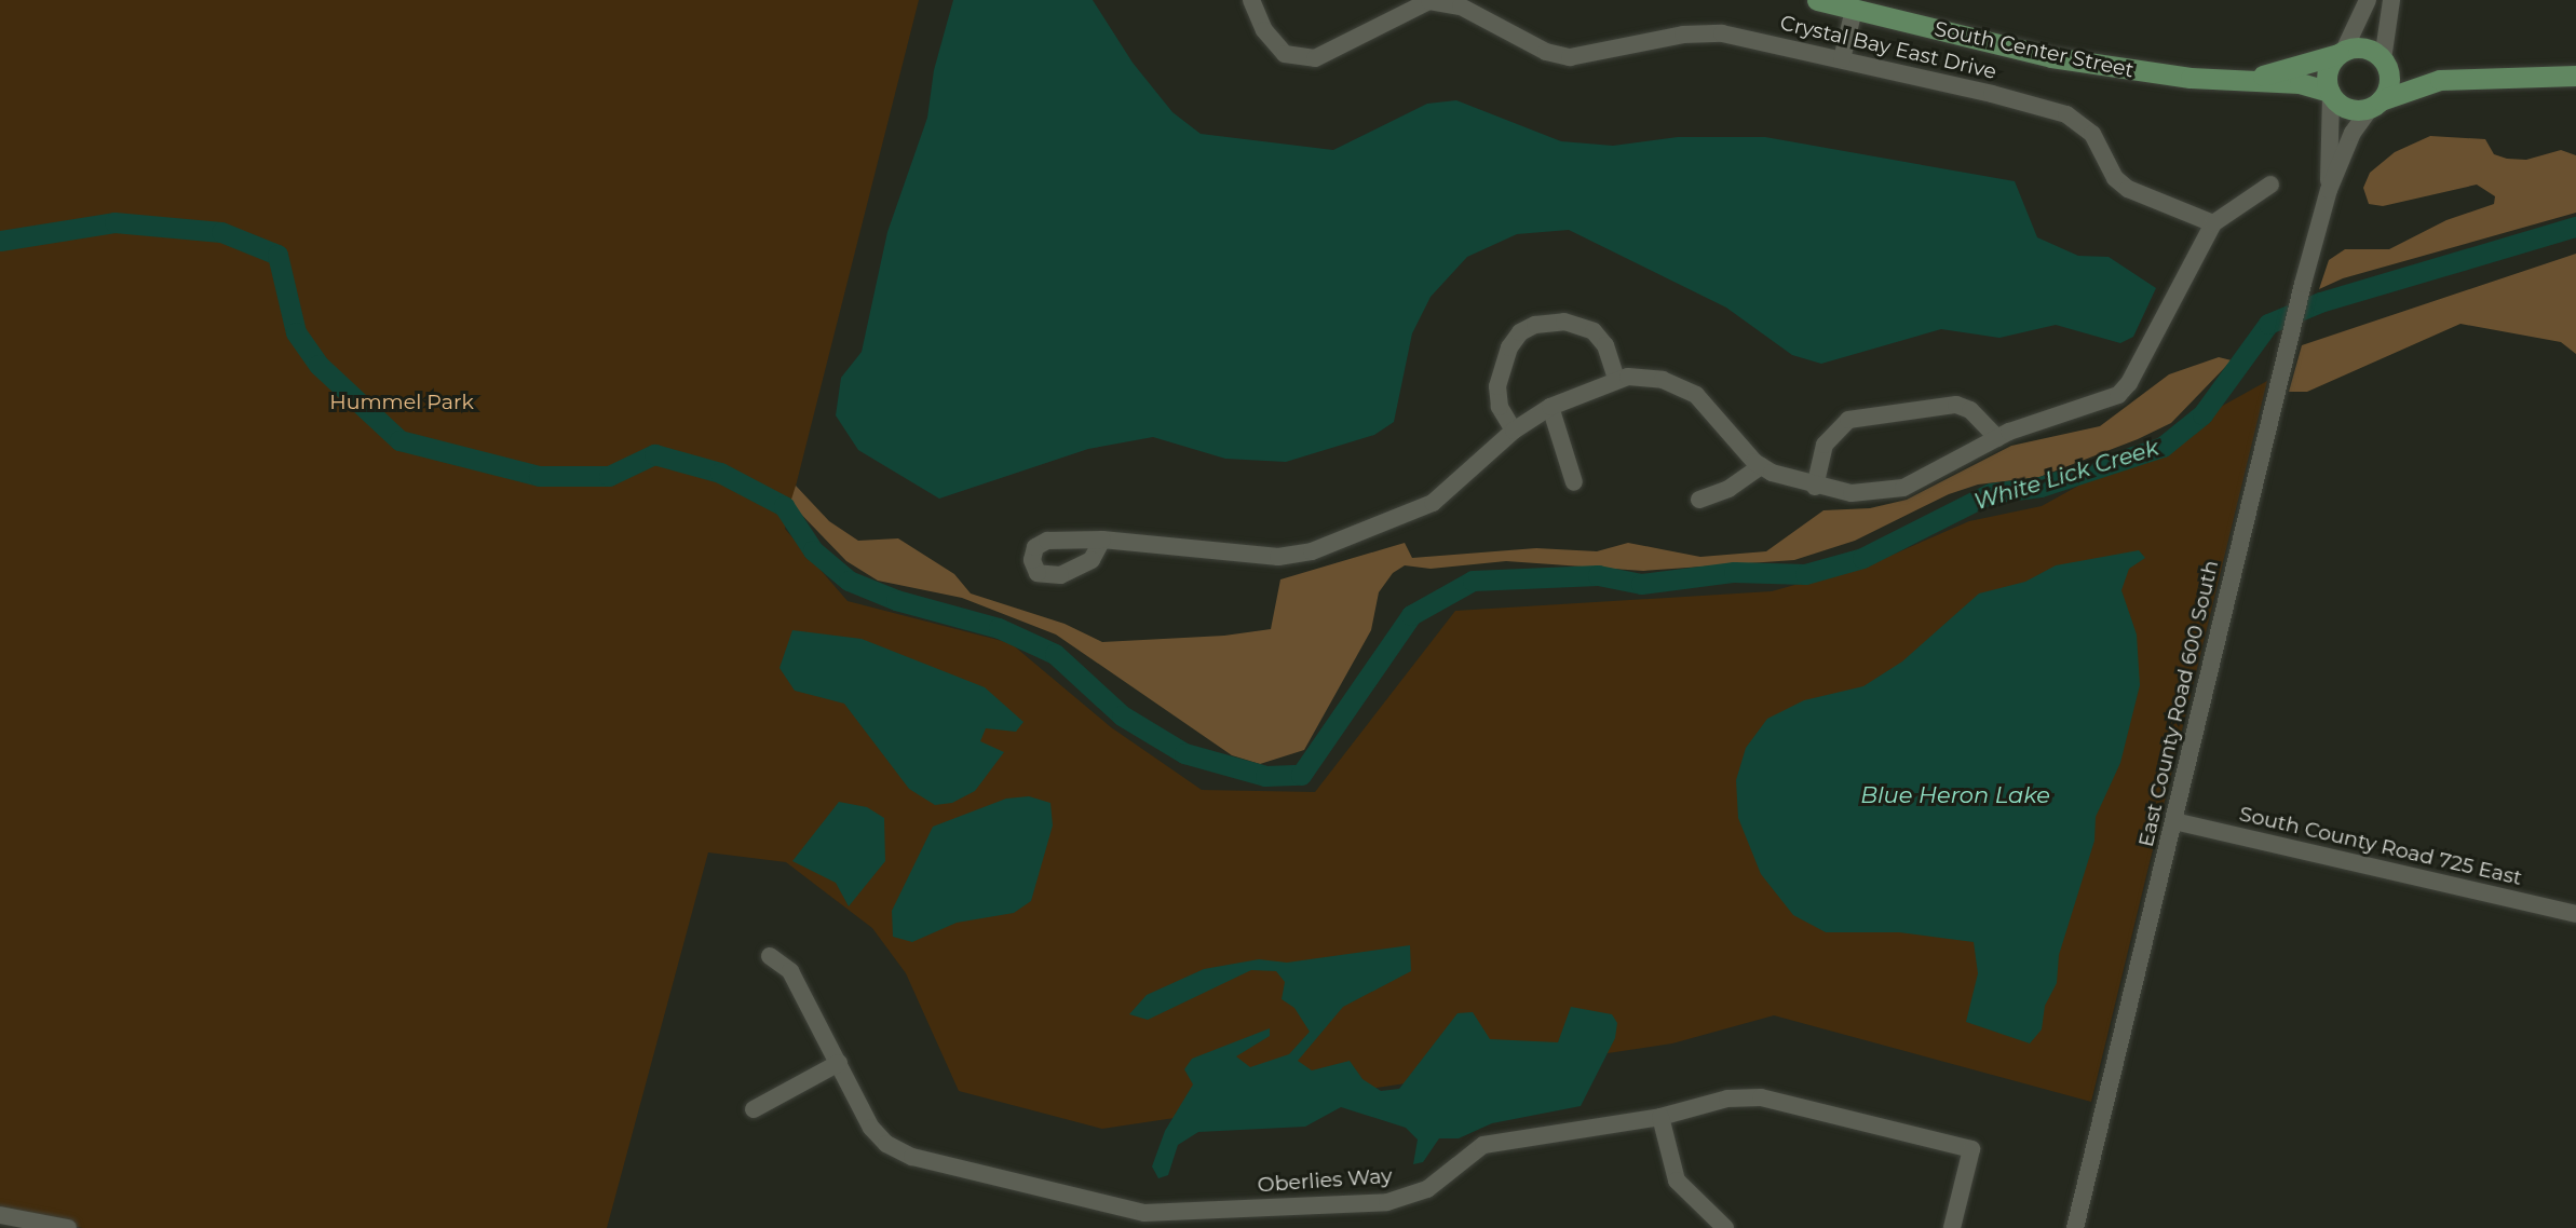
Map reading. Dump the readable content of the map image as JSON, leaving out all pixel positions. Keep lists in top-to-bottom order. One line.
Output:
{"streets":{"main road":["South Center Street"],"street":["Crystal Bay East Drive","East County Road 600 South","South County Road 725 East","Oberlies Way"]},"crossings":[["South Center Street","East County Road 600 South"],["East County Road 600 South","South County Road 725 East"]],"water":["White Lick Creek","Blue Heron Lake"],"parks":["Hummel Park"]}
